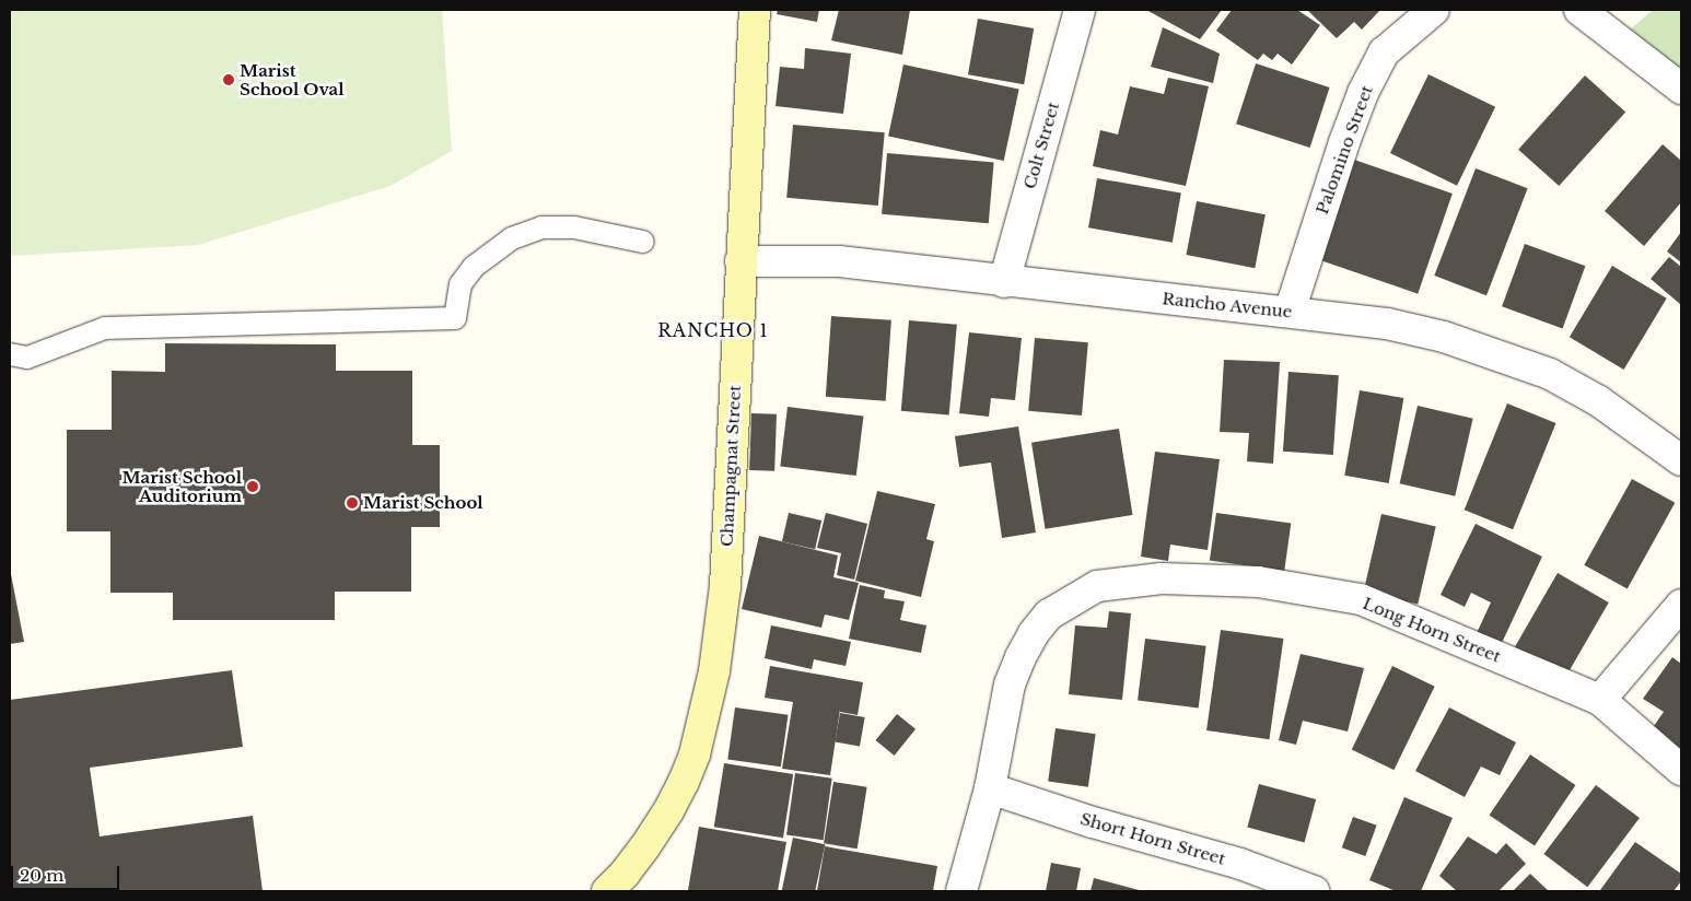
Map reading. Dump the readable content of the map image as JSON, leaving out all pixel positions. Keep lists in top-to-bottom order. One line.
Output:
{"streets":{"street":["Colt Street","Palomino Street","Rancho Avenue","Champagnat Street","Long Horn Street","Short Horn Street"]},"crossings":[["Colt Street","Rancho Avenue"],["Palomino Street","Rancho Avenue"],["Rancho Avenue","Champagnat Street"],["Long Horn Street","Short Horn Street"]],"districts":["RANCHO 1"],"places":["Marist School Oval","Marist School Auditorium","Marist School"],"scale_bar":"20 m"}
